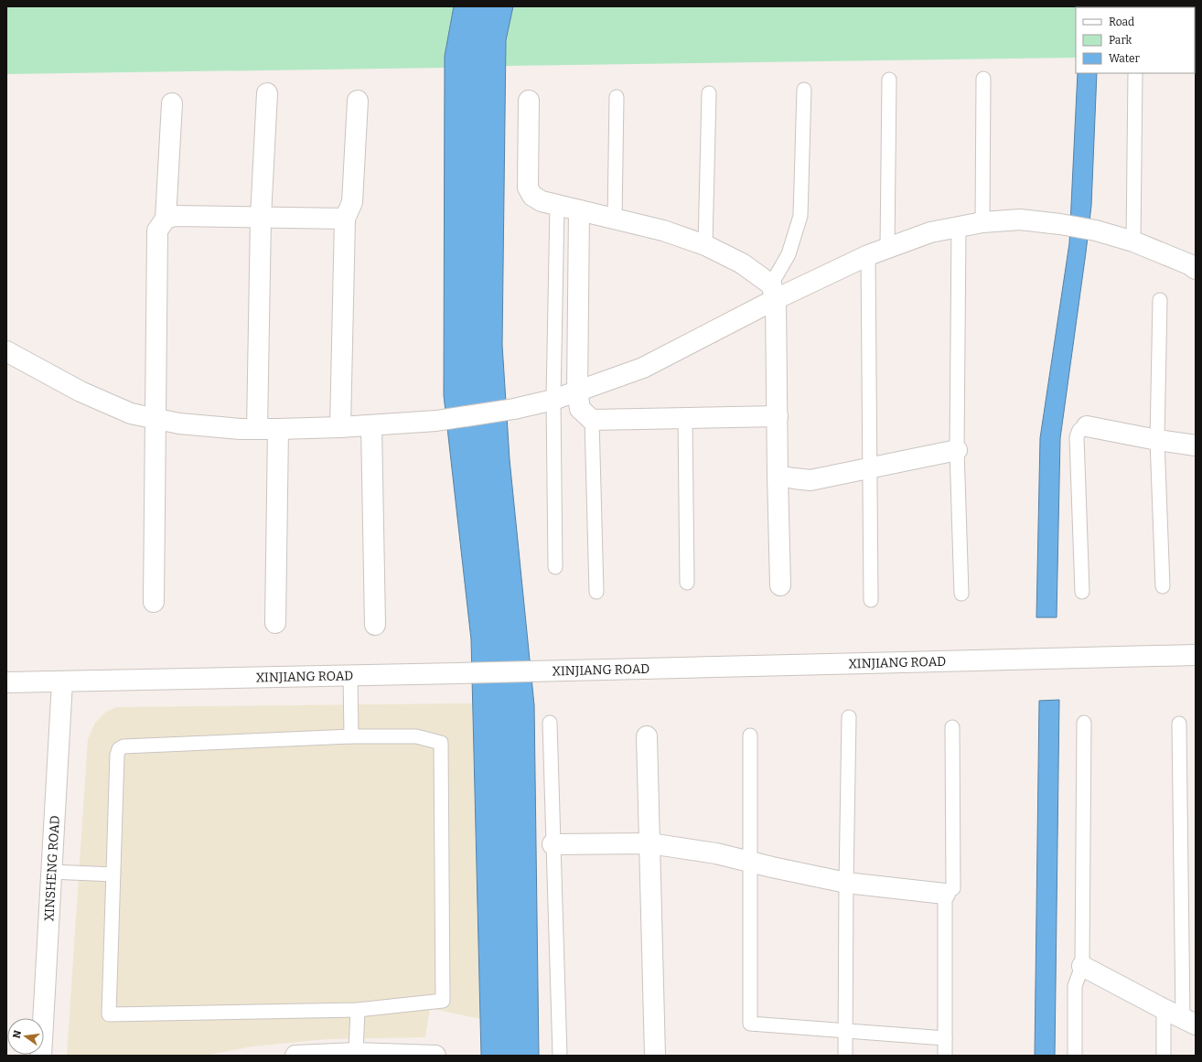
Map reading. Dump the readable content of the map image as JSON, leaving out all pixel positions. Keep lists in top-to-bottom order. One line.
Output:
{"streets":{"street":["XINJIANG ROAD","XINSHENG ROAD"]},"crossings":[["XINJIANG ROAD","XINSHENG ROAD"]],"legend":["Road","Park","Water"],"north":"left"}
